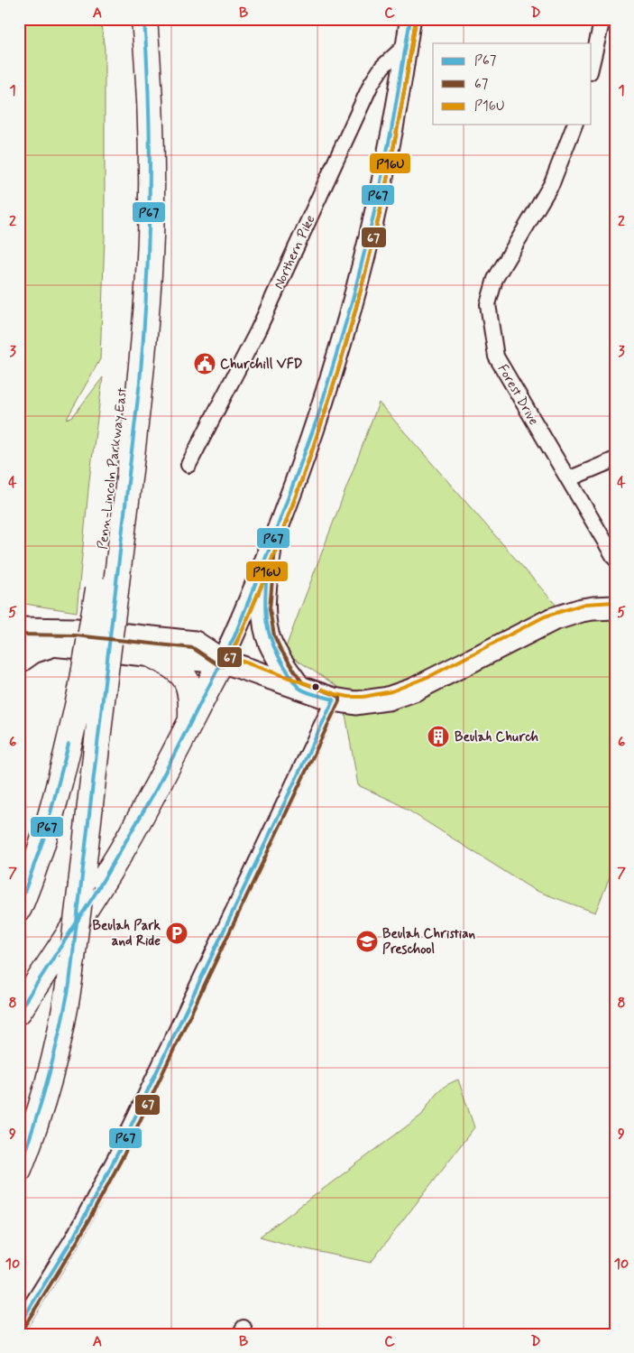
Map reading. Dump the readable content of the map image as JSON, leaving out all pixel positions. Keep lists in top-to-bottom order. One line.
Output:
{"streets":{"highway":["Penn-Lincoln Parkway East"],"street":["Northern Pike","Forest Drive"]},"places":{"public building":["Churchill VFD"],"building":["Beulah Church"],"parking":["Beulah Park and Ride"],"school or university":["Beulah Christian Preschool"]},"lines":["transit line P67","transit line 67","transit line P16U"],"legend":["P67","67","P16U"],"grid":{"columns":["A","B","C","D"],"rows":["1","2","3","4","5","6","7","8","9","10"]}}
